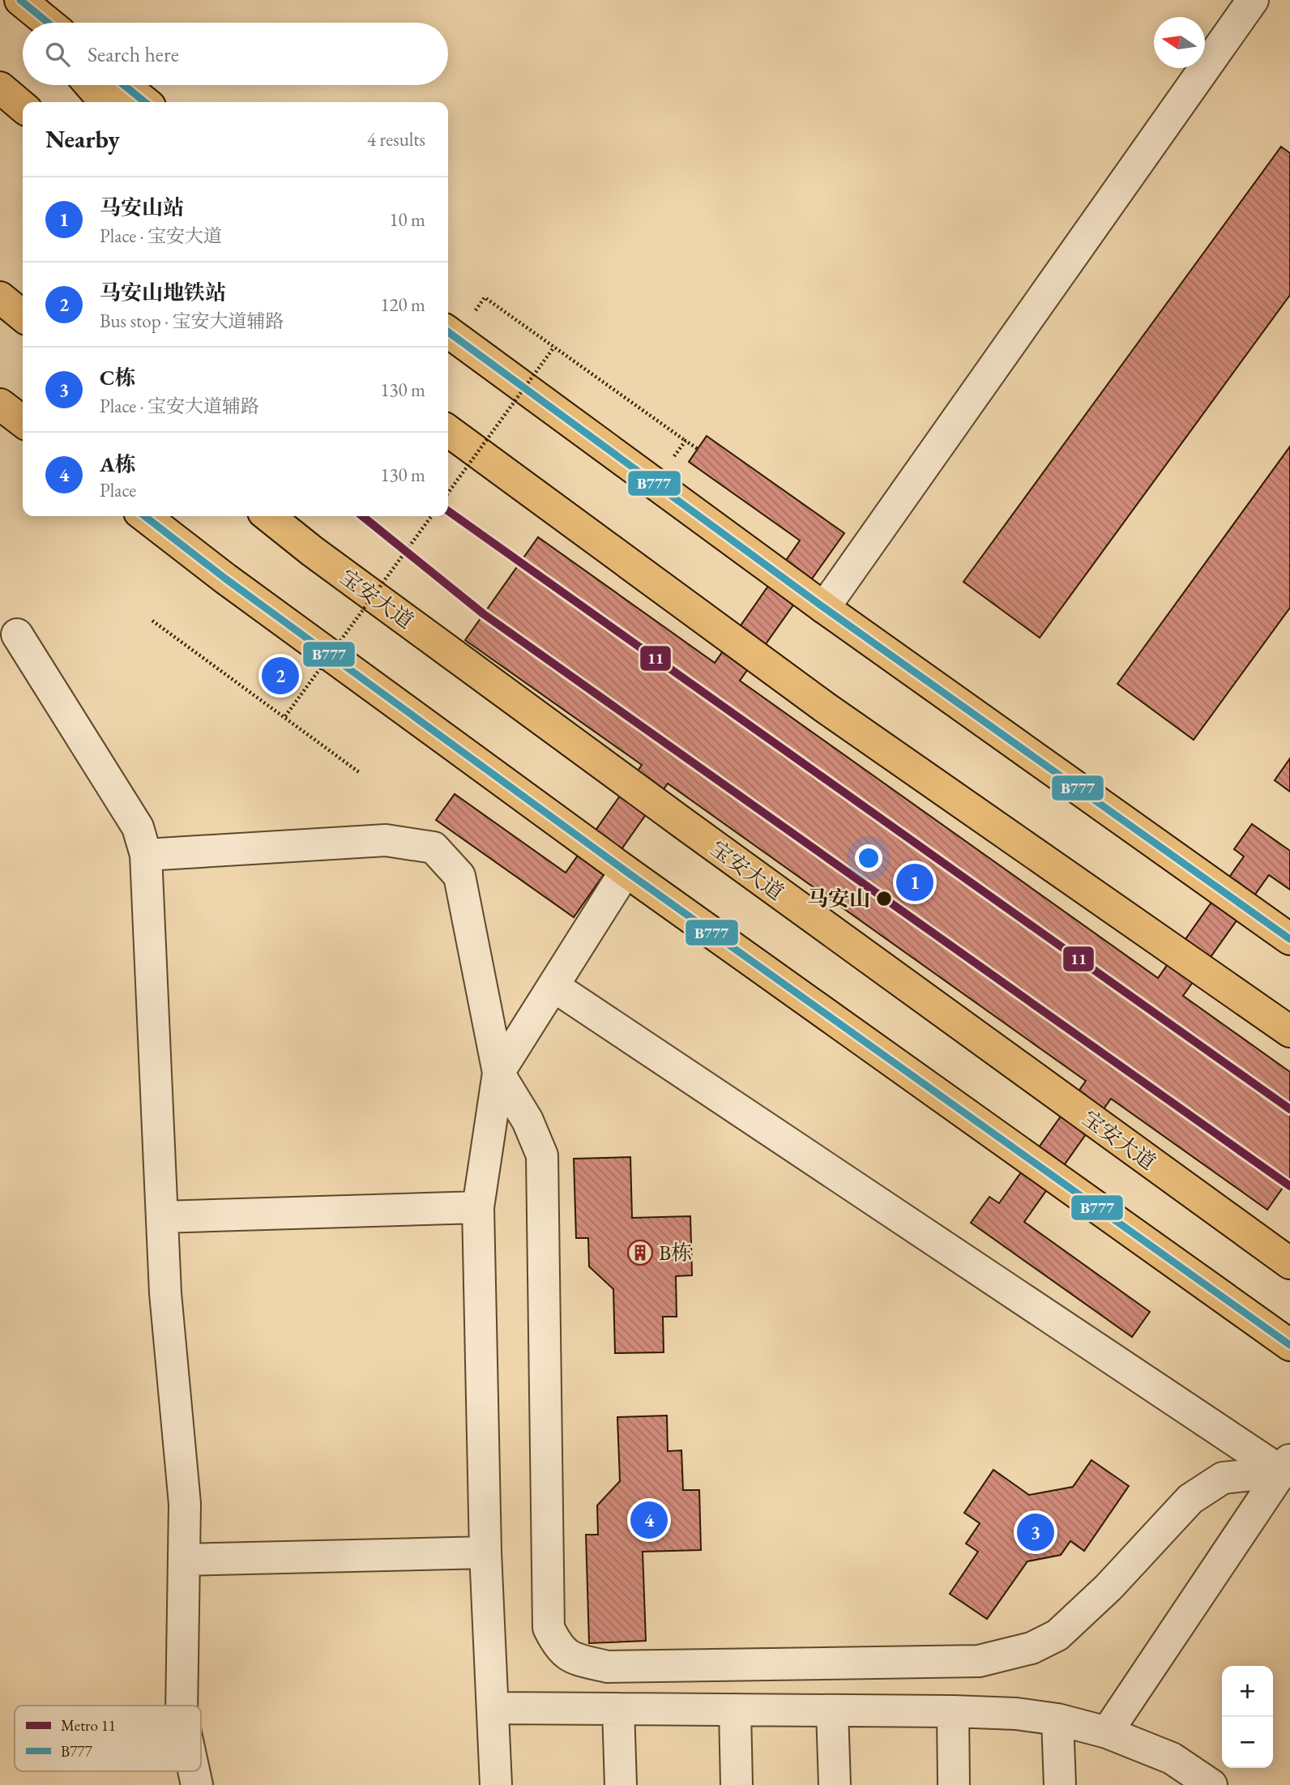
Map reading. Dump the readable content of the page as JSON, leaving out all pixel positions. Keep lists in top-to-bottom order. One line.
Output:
{"streets":{"main road":["宝安大道"]},"places":{"other":["马安山"],"building":["B栋"]},"lines":["transit line B777","metro line 11"],"legend":["Metro 11","B777"],"north":"left","page":{"search":"Search here","heading":["Nearby","4 results"],"list":[{"mark":"1","name":"马安山站","note":"Place · 宝安大道","value":"10 m"},{"mark":"2","name":"马安山地铁站","note":"Bus stop · 宝安大道辅路","value":"120 m"},{"mark":"3","name":"C栋","note":"Place · 宝安大道辅路","value":"130 m"},{"mark":"4","name":"A栋","note":"Place","value":"130 m"}],"pins":["2","1","4","3"],"map_buttons":["+","−"]}}
